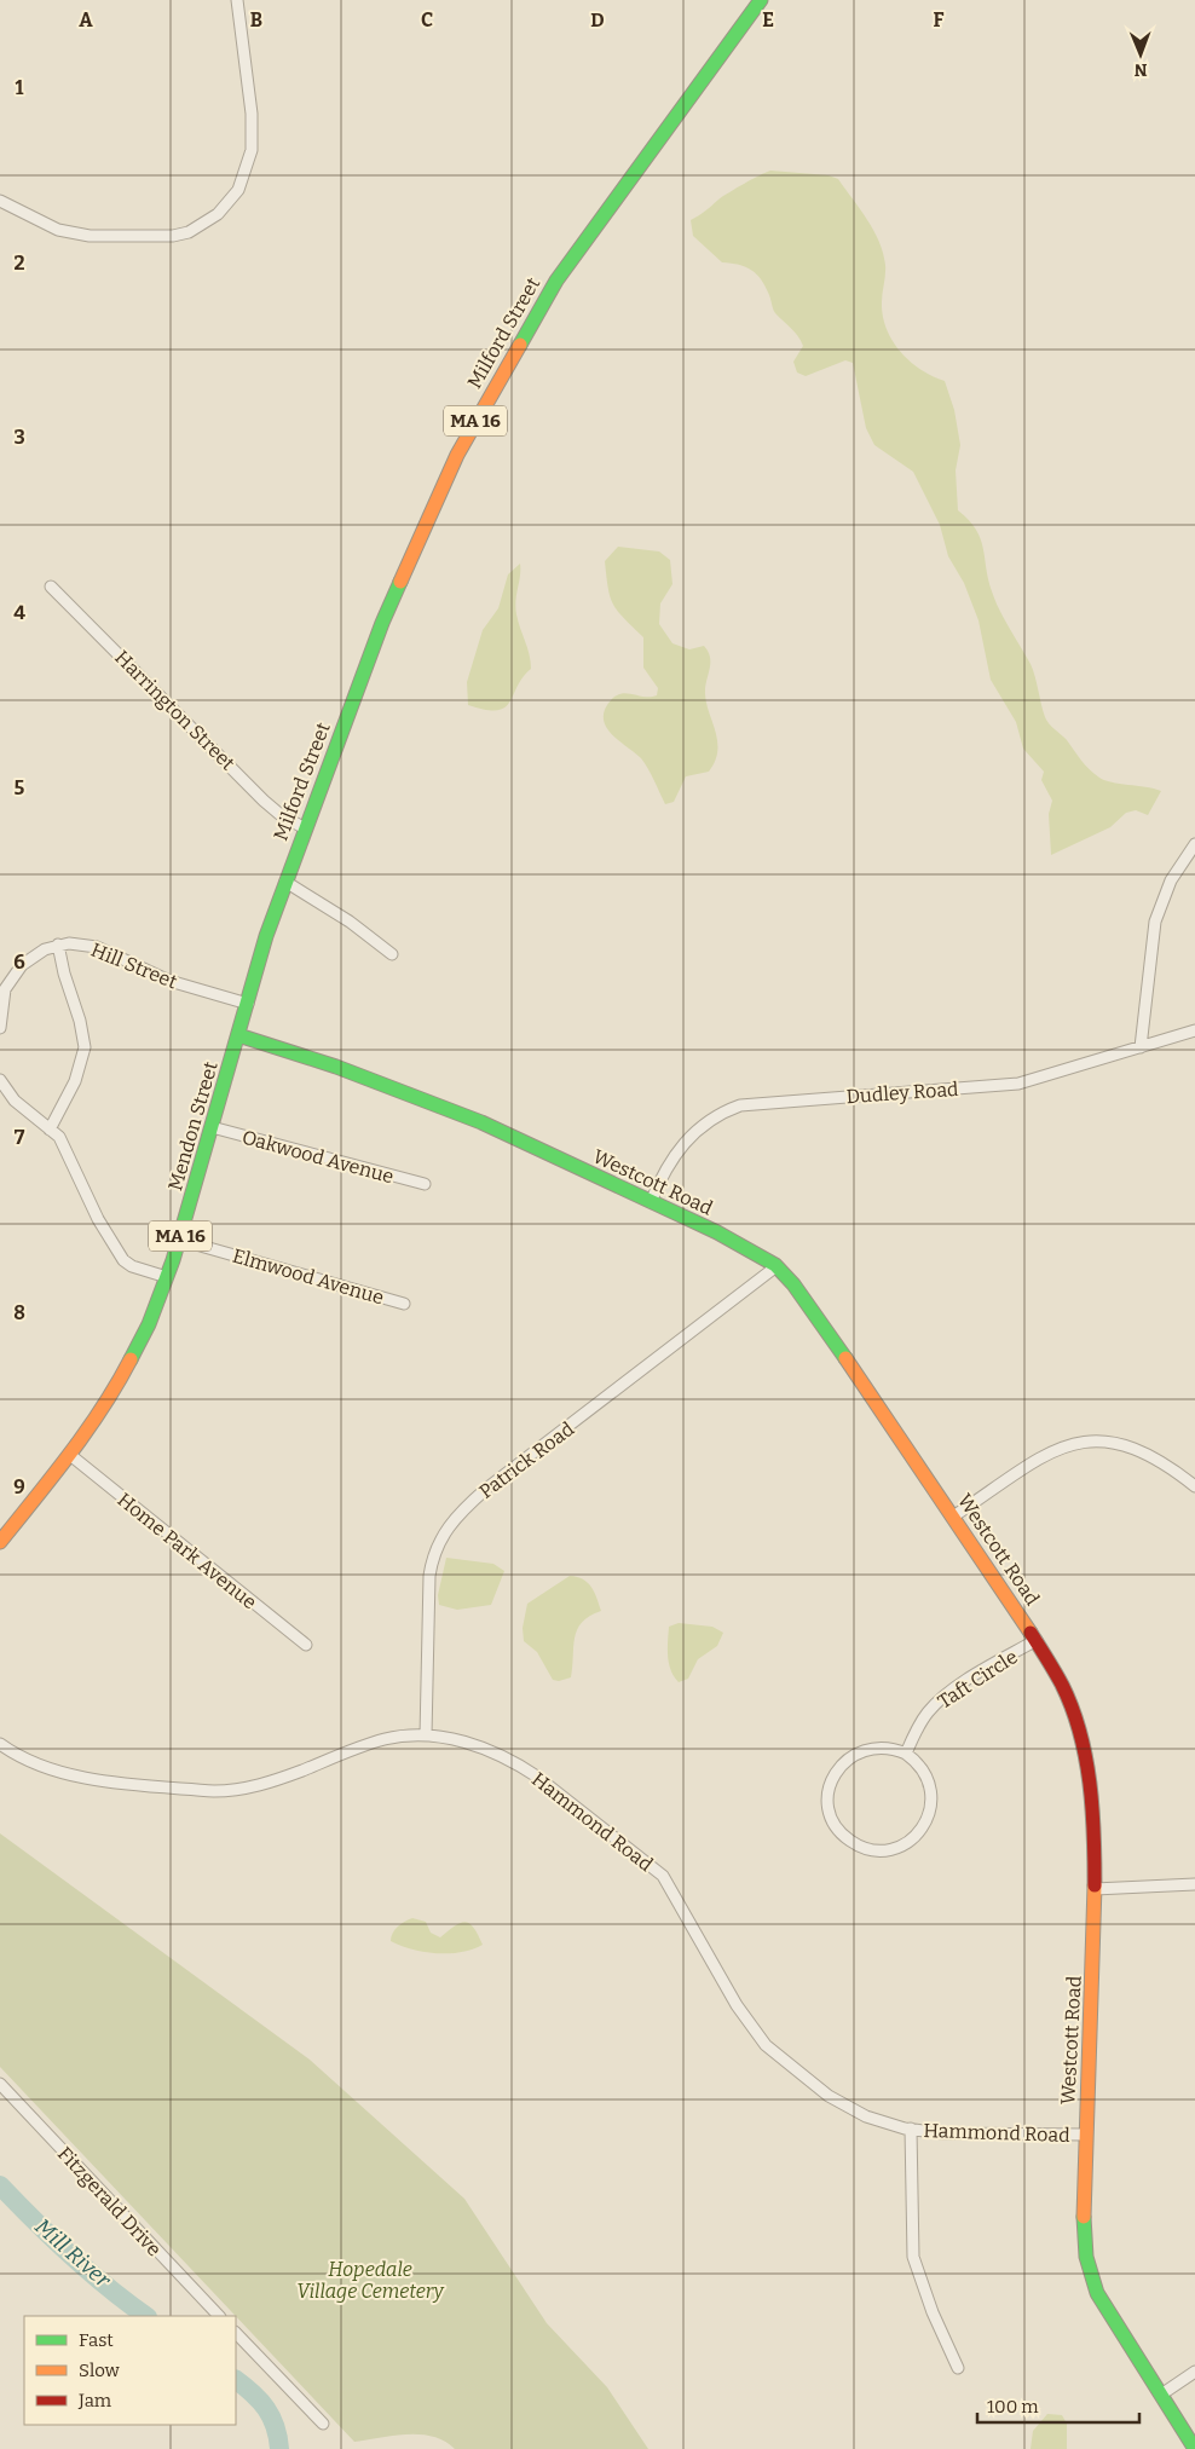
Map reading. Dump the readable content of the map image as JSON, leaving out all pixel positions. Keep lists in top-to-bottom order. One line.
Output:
{"streets":{"street":["Milford Street","MA 16","Harrington Street","Hill Street","Dudley Road","Mendon Street","Oakwood Avenue","Westcott Road","Elmwood Avenue","Patrick Road","Home Park Avenue","Taft Circle","Hammond Road","Fitzgerald Drive"]},"crossings":[["Milford Street","Harrington Street"],["Milford Street","Mendon Street"],["Hill Street","Mendon Street"],["Dudley Road","Westcott Road"],["Mendon Street","Oakwood Avenue"],["Mendon Street","Westcott Road"],["Mendon Street","Elmwood Avenue"],["Mendon Street","Home Park Avenue"],["Westcott Road","Patrick Road"],["Westcott Road","Taft Circle"],["Westcott Road","Hammond Road"],["Patrick Road","Hammond Road"]],"water":["Mill River"],"parks":["Hopedale Village Cemetery"],"legend":["Fast","Slow","Jam"],"scale_bar":"100 m","north":"bottom","grid":{"columns":["A","B","C","D","E","F"],"rows":["1","2","3","4","5","6","7","8","9"]}}
